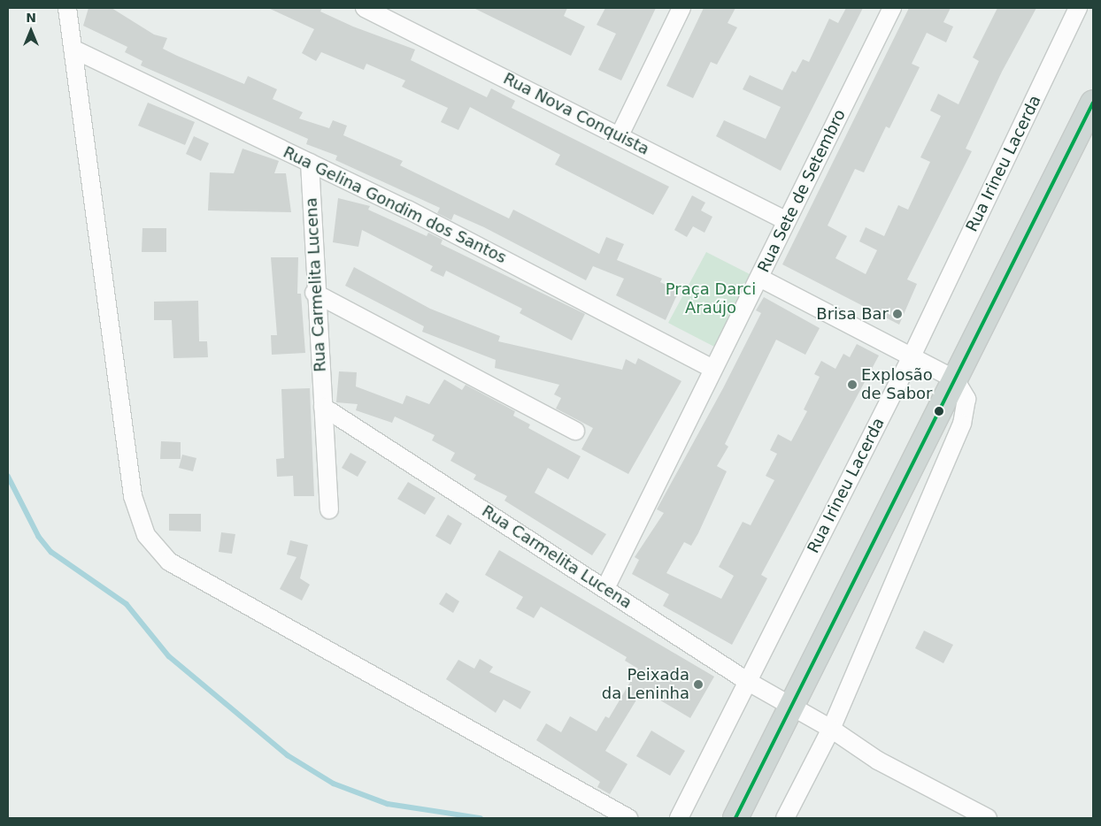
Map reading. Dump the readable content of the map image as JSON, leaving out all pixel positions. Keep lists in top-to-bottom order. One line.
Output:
{"streets":{"street":["Rua Nova Conquista","Rua Irineu Lacerda","Rua Sete de Setembro","Rua Gelina Gondim dos Santos","Rua Carmelita Lucena"]},"crossings":[["Rua Nova Conquista","Rua Sete de Setembro"],["Rua Irineu Lacerda","Rua Carmelita Lucena"],["Rua Sete de Setembro","Rua Gelina Gondim dos Santos"],["Rua Sete de Setembro","Rua Carmelita Lucena"],["Rua Gelina Gondim dos Santos","Rua Carmelita Lucena"]],"parks":["Praça Darci Araújo"],"places":["Brisa Bar","Explosão de Sabor","Peixada da Leninha"],"north":"top"}
